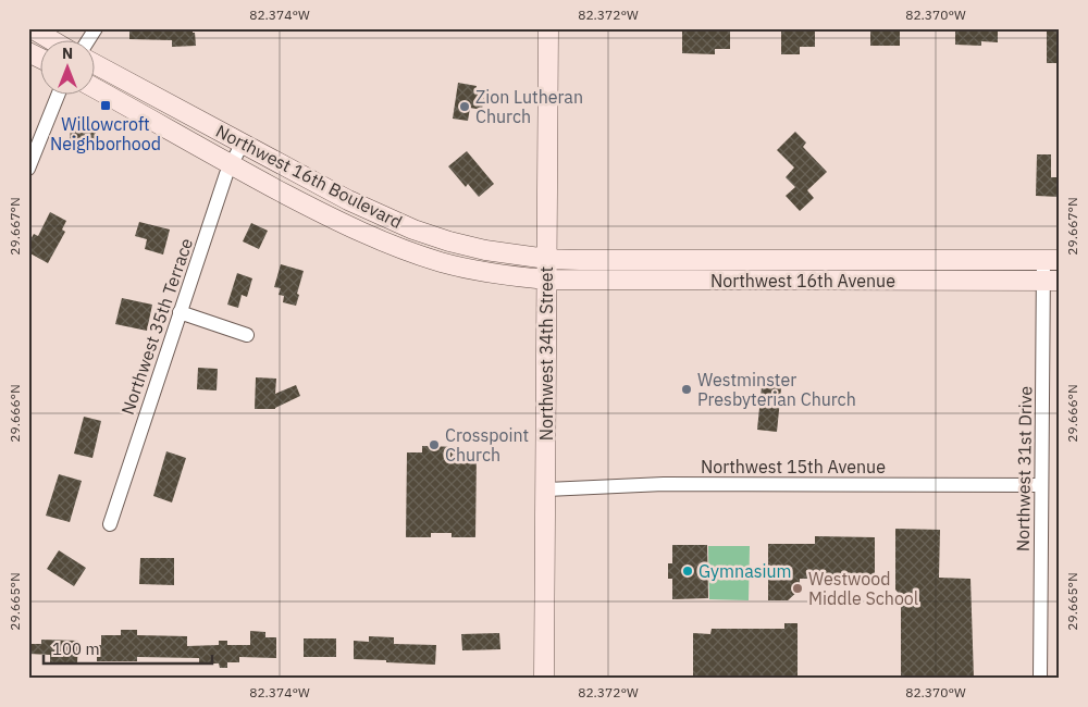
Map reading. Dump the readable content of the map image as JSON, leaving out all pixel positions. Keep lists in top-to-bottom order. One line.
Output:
{"streets":{"main road":["Northwest 16th Boulevard","Northwest 16th Avenue","Northwest 34th Street"],"street":["Northwest 35th Terrace","Northwest 15th Avenue","Northwest 31st Drive"]},"crossings":[["Northwest 16th Boulevard","Northwest 16th Avenue"],["Northwest 16th Boulevard","Northwest 35th Terrace"],["Northwest 16th Boulevard","Northwest 34th Street"],["Northwest 16th Avenue","Northwest 34th Street"],["Northwest 16th Avenue","Northwest 31st Drive"],["Northwest 34th Street","Northwest 15th Avenue"],["Northwest 15th Avenue","Northwest 31st Drive"]],"places":{"transit":["Willowcroft Neighborhood"],"other":["Zion Lutheran Church","Westminster Presbyterian Church","Crosspoint Church","Gymnasium","Westwood Middle School"]},"scale_bar":"100 m","north":"top","coordinates":["82.374°W","82.372°W","82.370°W","29.667°N","29.666°N","29.665°N"]}
